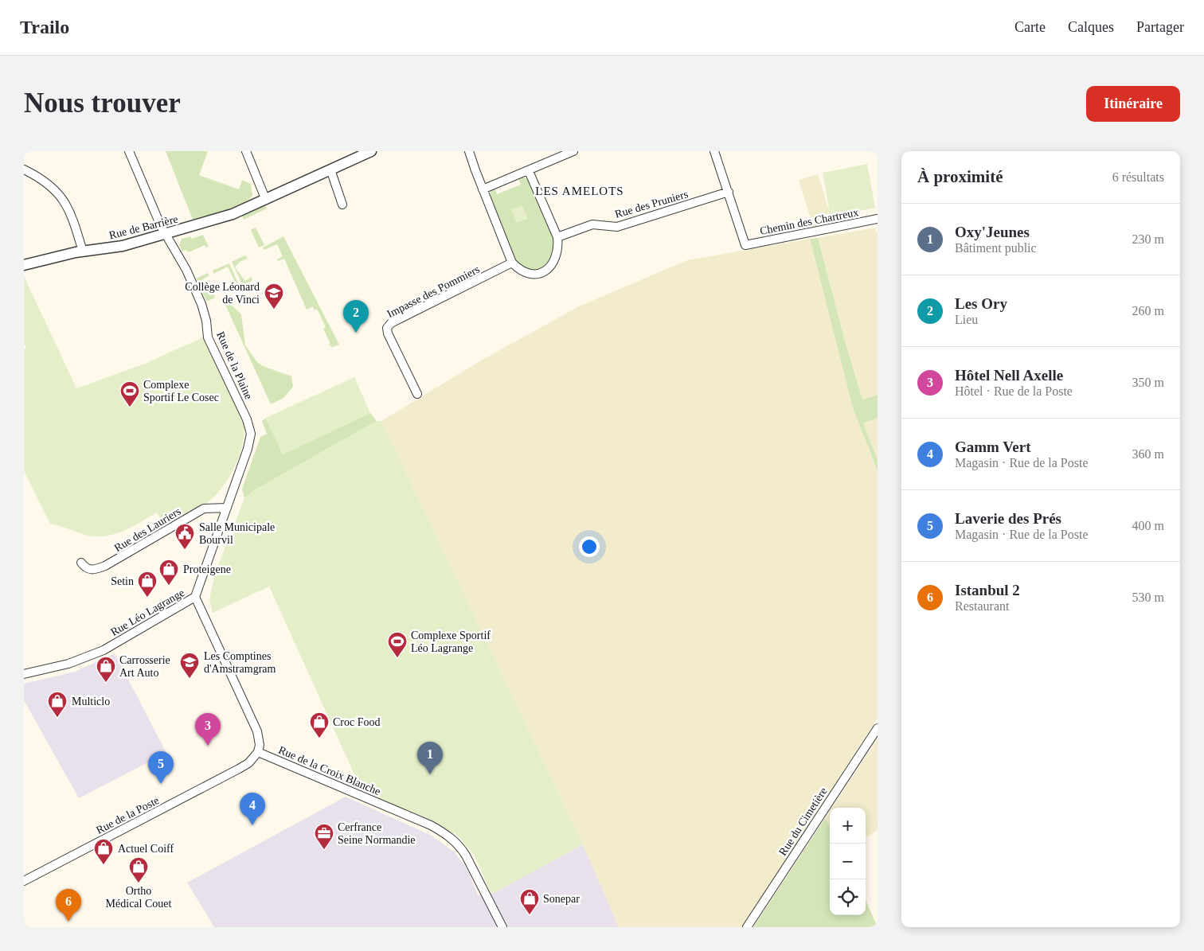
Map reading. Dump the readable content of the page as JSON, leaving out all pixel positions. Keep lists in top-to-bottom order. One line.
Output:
{"streets":{"street":["Rue des Pruniers","Chemin des Chartreux","Rue de Barrière","Impasse des Pommiers","Rue de la Plaine","Rue des Lauriers","Rue Léo Lagrange","Rue de la Croix Blanche","Rue de la Poste","Rue du Cimetière"]},"crossings":[["Rue des Pruniers","Chemin des Chartreux"],["Rue de Barrière","Rue de la Plaine"],["Rue de la Plaine","Rue Léo Lagrange"],["Rue des Lauriers","Rue Léo Lagrange"],["Rue de la Croix Blanche","Rue de la Poste"]],"districts":["LES AMELOTS"],"places":{"school or university":["Collège Léonard de Vinci","Les Comptines d'Amstramgram"],"sports":["Complexe Sportif Le Cosec","Complexe Sportif Léo Lagrange"],"public building":["Salle Municipale Bourvil"],"shop":["Proteigene","Setin","Carrosserie Art Auto","Multiclo","Croc Food","Actuel Coiff","Ortho Médical Couet","Sonepar"],"office":["Cerfrance Seine Normandie"]},"page":{"header":"Trailo","nav":["Carte","Calques","Partager"],"buttons":"Itinéraire","title":"Nous trouver","heading":["À proximité","6 résultats"],"list":[{"mark":"1","name":"Oxy'Jeunes","note":"Bâtiment public","value":"230 m"},{"mark":"2","name":"Les Ory","note":"Lieu","value":"260 m"},{"mark":"3","name":"Hôtel Nell Axelle","note":"Hôtel · Rue de la Poste","value":"350 m"},{"mark":"4","name":"Gamm Vert","note":"Magasin · Rue de la Poste","value":"360 m"},{"mark":"5","name":"Laverie des Prés","note":"Magasin · Rue de la Poste","value":"400 m"},{"mark":"6","name":"Istanbul 2","note":"Restaurant","value":"530 m"}],"pins":["2","3","1","5","4","6"],"map_buttons":["+","−"]}}
